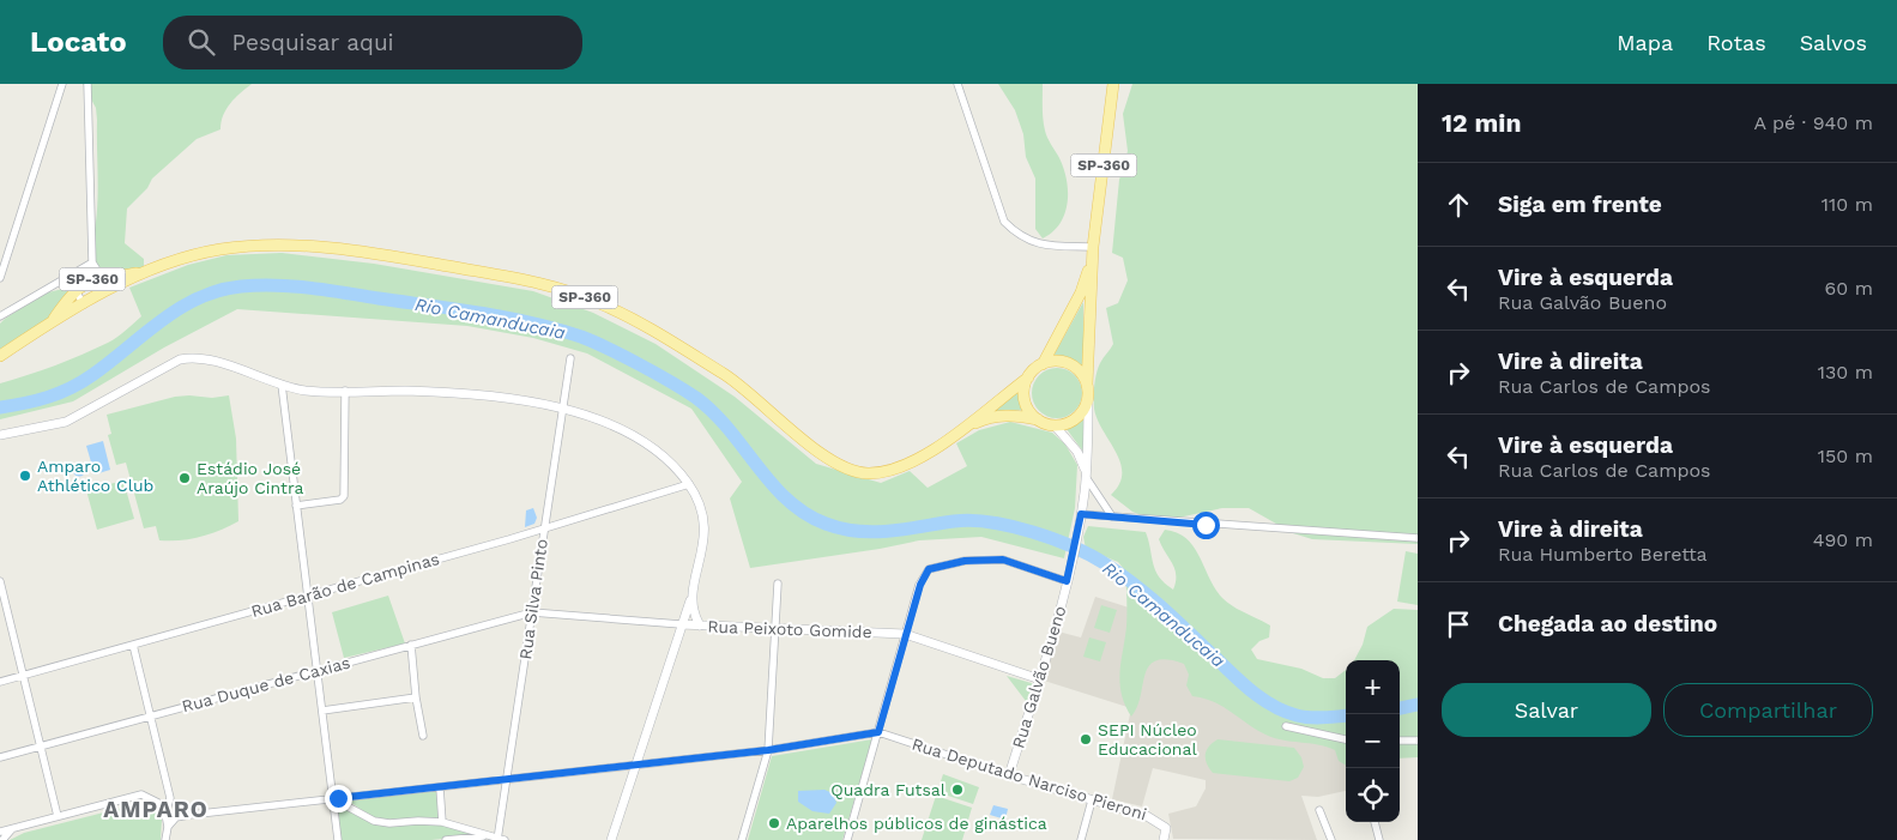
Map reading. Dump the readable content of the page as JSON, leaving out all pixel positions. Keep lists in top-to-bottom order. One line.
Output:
{"streets":{"main road":["SP-360"],"street":["Rua Barão de Campinas","Rua Silva Pinto","Rua Peixoto Gomide","Rua Galvão Bueno","Rua Duque de Caxias","Rua Deputado Narciso Pieroni"]},"crossings":[["SP-360","Rua Galvão Bueno"],["Rua Barão de Campinas","Rua Silva Pinto"],["Rua Silva Pinto","Rua Peixoto Gomide"],["Rua Silva Pinto","Rua Duque de Caxias"],["Rua Peixoto Gomide","Rua Galvão Bueno"],["Rua Peixoto Gomide","Rua Duque de Caxias"],["Rua Galvão Bueno","Rua Deputado Narciso Pieroni"]],"districts":["AMPARO"],"water":["Rio Camanducaia"],"places":["Amparo Athlético Club","Estádio José Araújo Cintra","SEPI Núcleo Educacional","Quadra Futsal","Aparelhos públicos de ginástica"],"page":{"header":"Locato","search":"Pesquisar aqui","nav":["Mapa","Rotas","Salvos"],"heading":["12 min","A pé · 940 m"],"list":[["Siga em frente","110 m"],["Vire à esquerda","Rua Galvão Bueno","60 m"],["Vire à direita","Rua Carlos de Campos","130 m"],["Vire à esquerda","Rua Carlos de Campos","150 m"],["Vire à direita","Rua Humberto Beretta","490 m"],"Chegada ao destino"],"map_buttons":["+","−"],"buttons":["Salvar","Compartilhar"]}}
